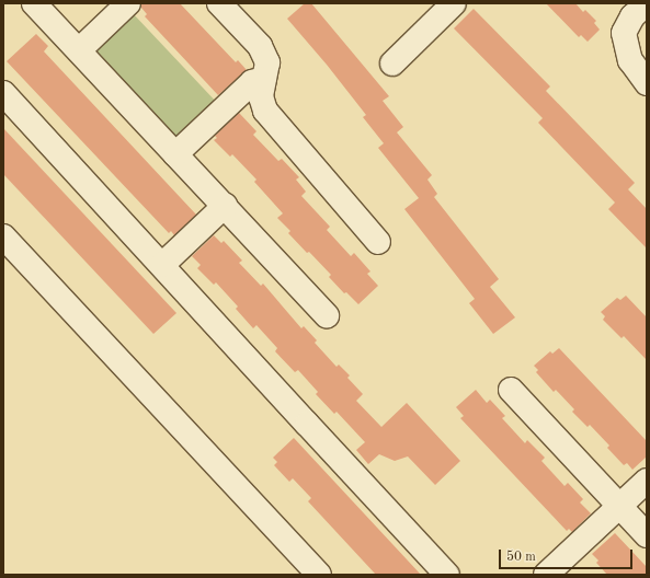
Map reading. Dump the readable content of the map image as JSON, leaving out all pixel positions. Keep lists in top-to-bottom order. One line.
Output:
{"scale_bar":"50 m"}
